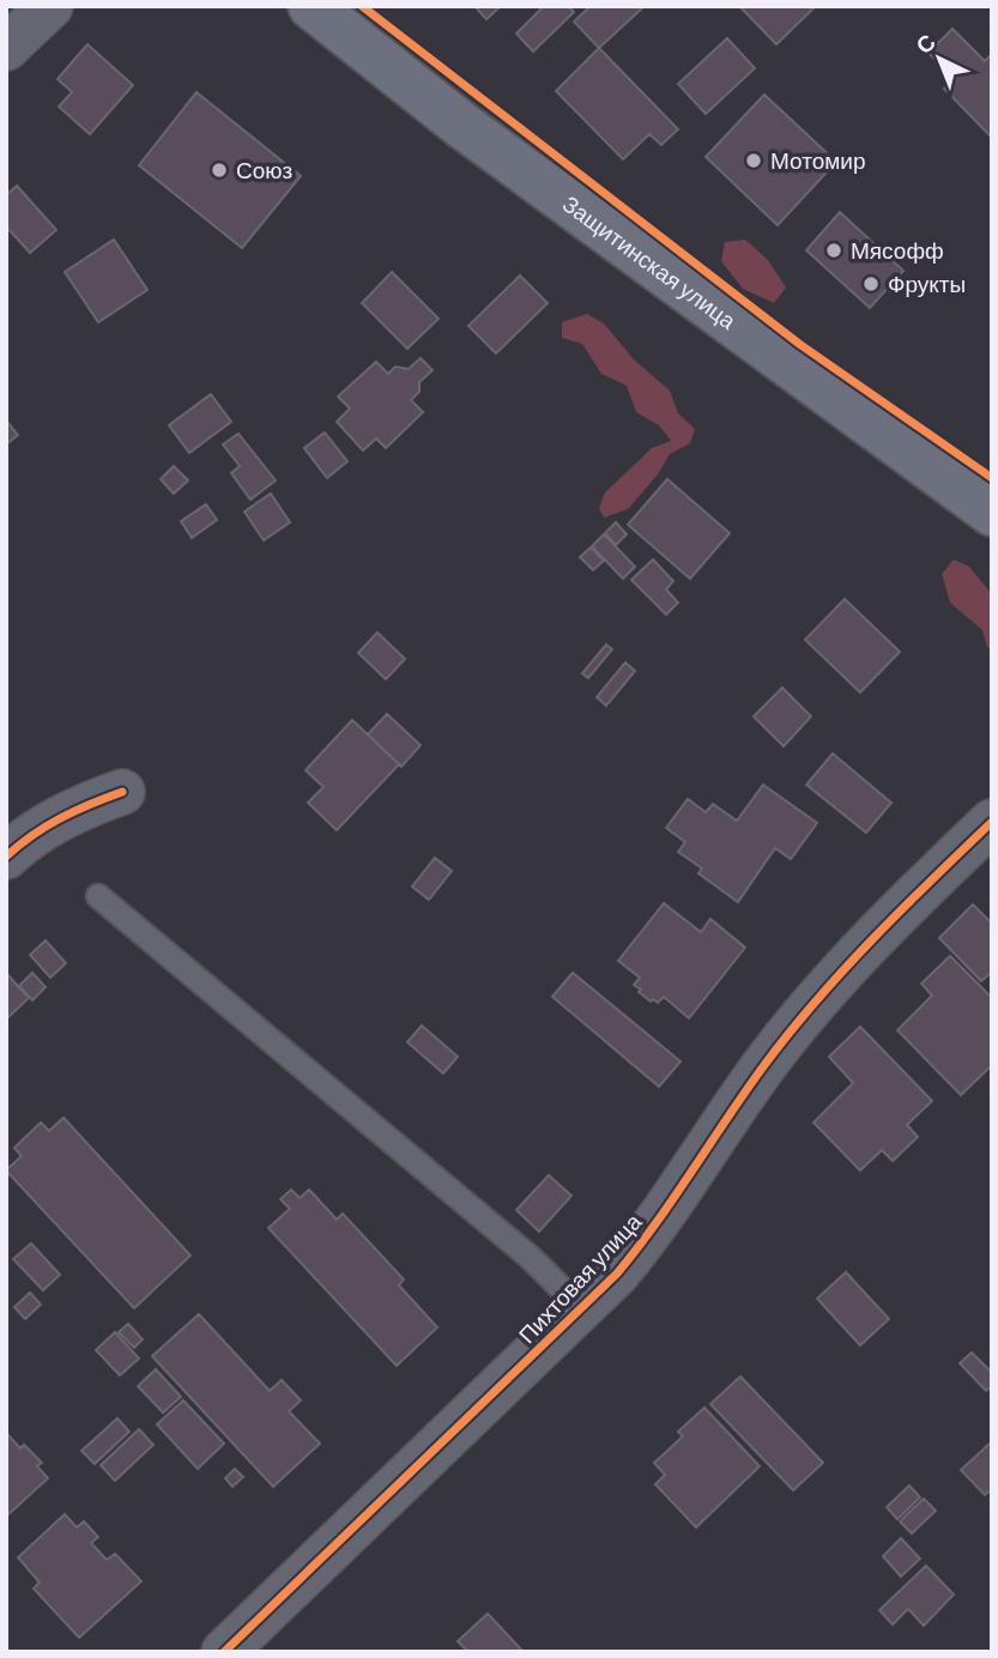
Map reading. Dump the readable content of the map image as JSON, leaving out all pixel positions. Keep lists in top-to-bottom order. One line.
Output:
{"streets":{"main road":["Защитинская улица"],"street":["Пихтовая улица"]},"places":["Мотомир","Союз","Мясофф","Фрукты"],"north":"top left"}
